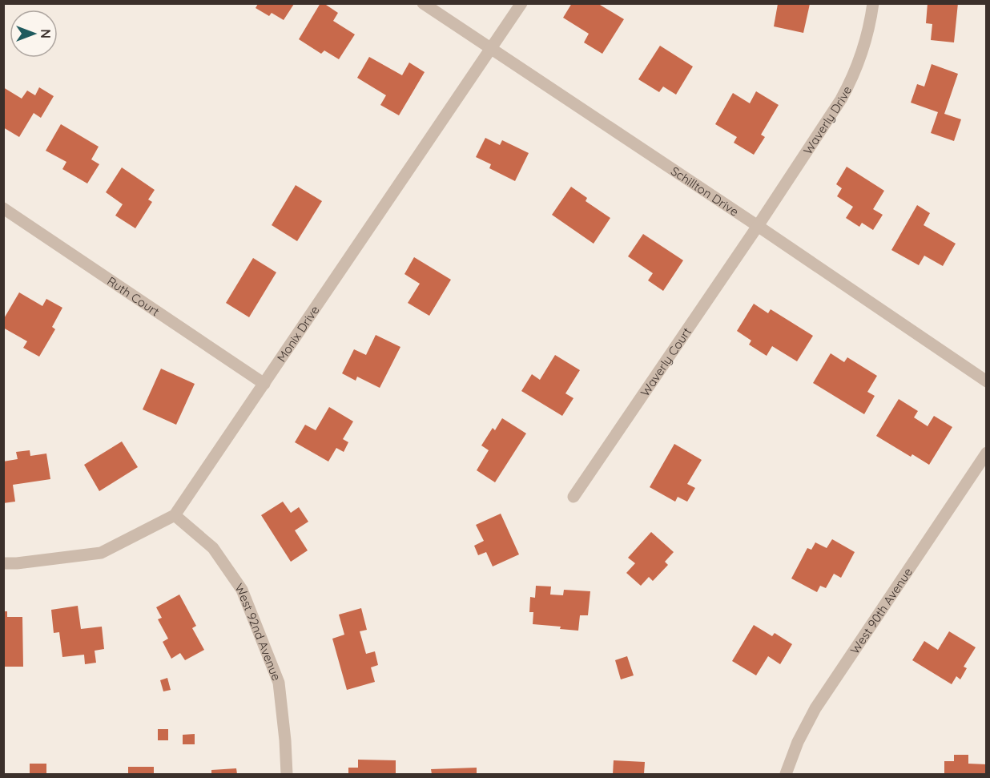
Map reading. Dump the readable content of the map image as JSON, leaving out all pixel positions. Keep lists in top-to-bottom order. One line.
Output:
{"streets":{"street":["Waverly Drive","Schillton Drive","Ruth Court","Monix Drive","Waverly Court","West 90th Avenue","West 92nd Avenue"]},"crossings":[["Waverly Drive","Schillton Drive"],["Waverly Drive","Waverly Court"],["Schillton Drive","Monix Drive"],["Schillton Drive","Waverly Court"],["Ruth Court","Monix Drive"],["Monix Drive","West 92nd Avenue"]],"north":"right"}
